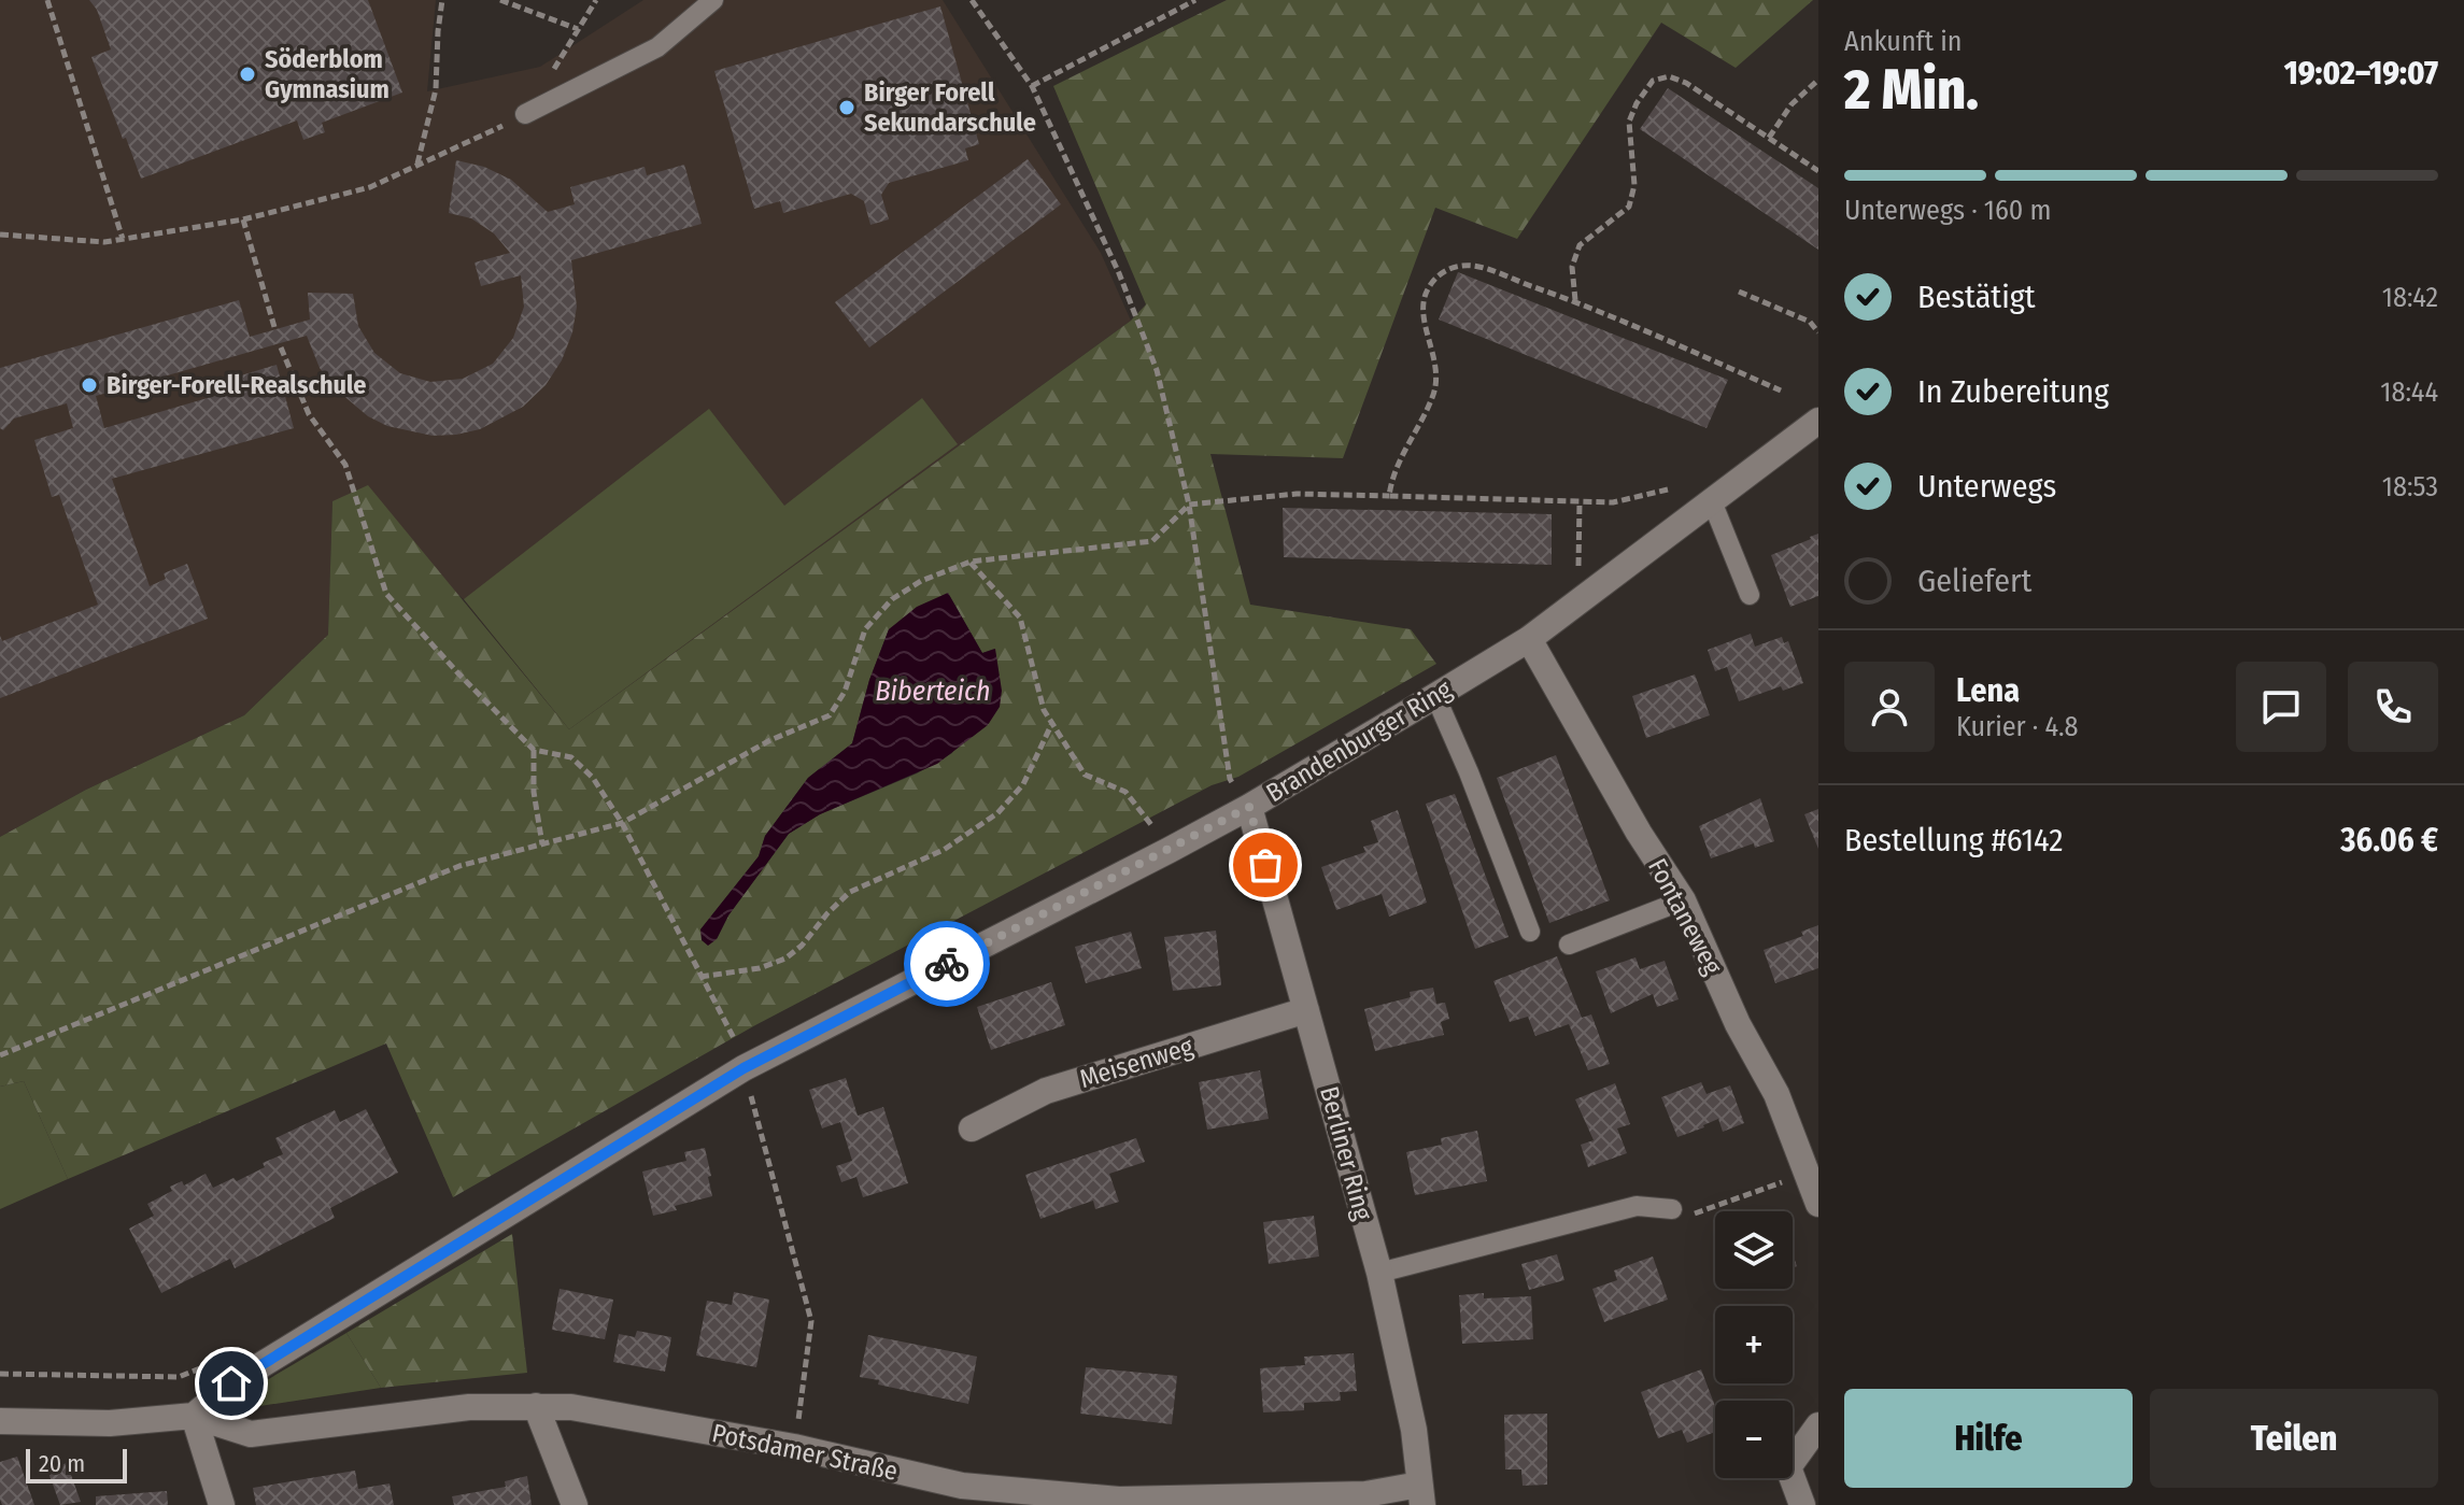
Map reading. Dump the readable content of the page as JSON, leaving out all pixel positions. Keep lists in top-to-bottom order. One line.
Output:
{"streets":{"street":["Brandenburger Ring","Fontaneweg","Meisenweg","Berliner Ring","Potsdamer Straße"]},"crossings":[["Brandenburger Ring","Fontaneweg"],["Brandenburger Ring","Berliner Ring"],["Brandenburger Ring","Potsdamer Straße"],["Meisenweg","Berliner Ring"],["Berliner Ring","Potsdamer Straße"]],"water":["Biberteich"],"places":["Söderblom Gymnasium","Birger Forell Sekundarschule","Birger-Forell-Realschule"],"scale_bar":"20 m","page":{"heading":["2 Min.","Ankunft in","19:02–19:07"],"panel":["Lena","Kurier · 4.8","Bestellung #6142","36.06 €"],"bar":"Unterwegs · 160 m","list":[["Bestätigt","18:42"],["In Zubereitung","18:44"],["Unterwegs","18:53"],"Geliefert"],"map_buttons":["+","−"],"buttons":["Hilfe","Teilen"],"scale":"20 m"}}
